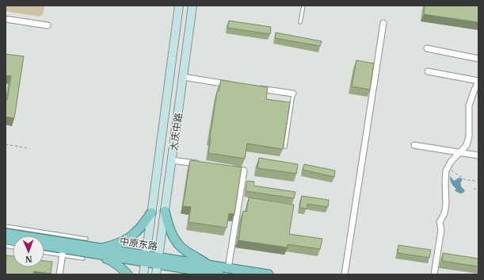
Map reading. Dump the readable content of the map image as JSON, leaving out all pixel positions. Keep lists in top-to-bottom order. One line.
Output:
{"streets":{"main road":["大庆中路","中原东路"]},"crossings":[["大庆中路","中原东路"]],"north":"bottom"}
